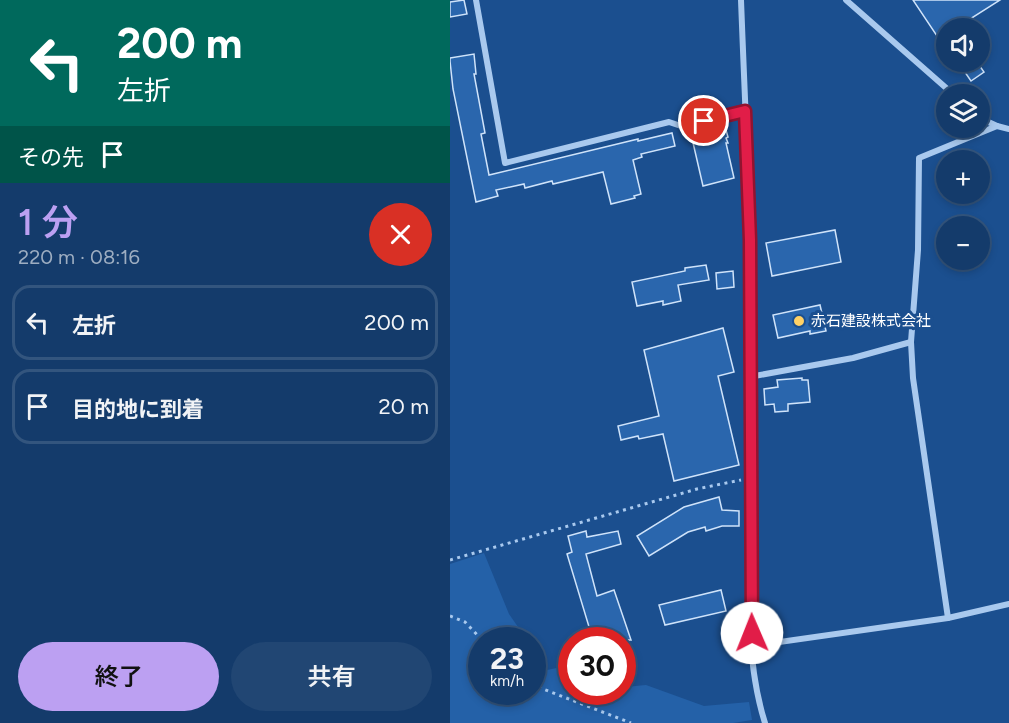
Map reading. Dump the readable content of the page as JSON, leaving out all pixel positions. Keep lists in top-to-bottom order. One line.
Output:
{"places":["赤石建設株式会社"],"page":{"turn":["200 m","左折"],"map_buttons":["+","−"],"then":"その先","heading":["1 分","220 m · 08:16"],"list":[{"name":"左折","value":"200 m"},{"name":"目的地に到着","value":"20 m"}],"speed":"23 km/h","limit":"30","buttons":["終了","共有"]}}
